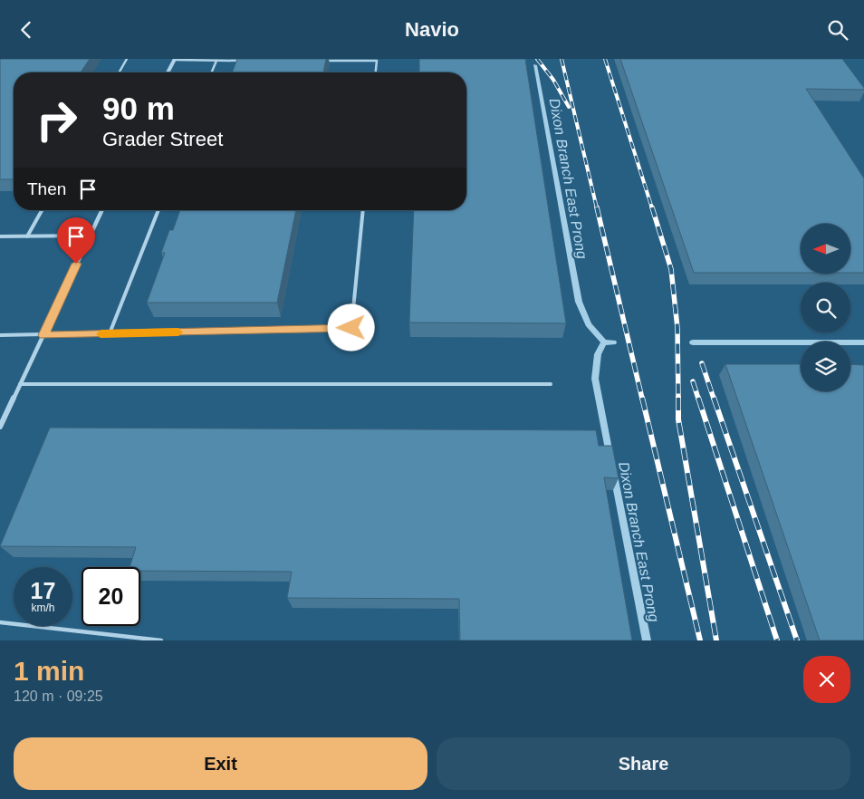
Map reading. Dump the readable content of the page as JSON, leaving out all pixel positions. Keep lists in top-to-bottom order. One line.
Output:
{"water":["Dixon Branch East Prong"],"north":"left","page":{"header":"Navio","turn":["90 m","Grader Street"],"then":"Then","speed":"17 km/h","limit":"20","heading":["1 min","120 m · 09:25"],"buttons":["Exit","Share"]}}
